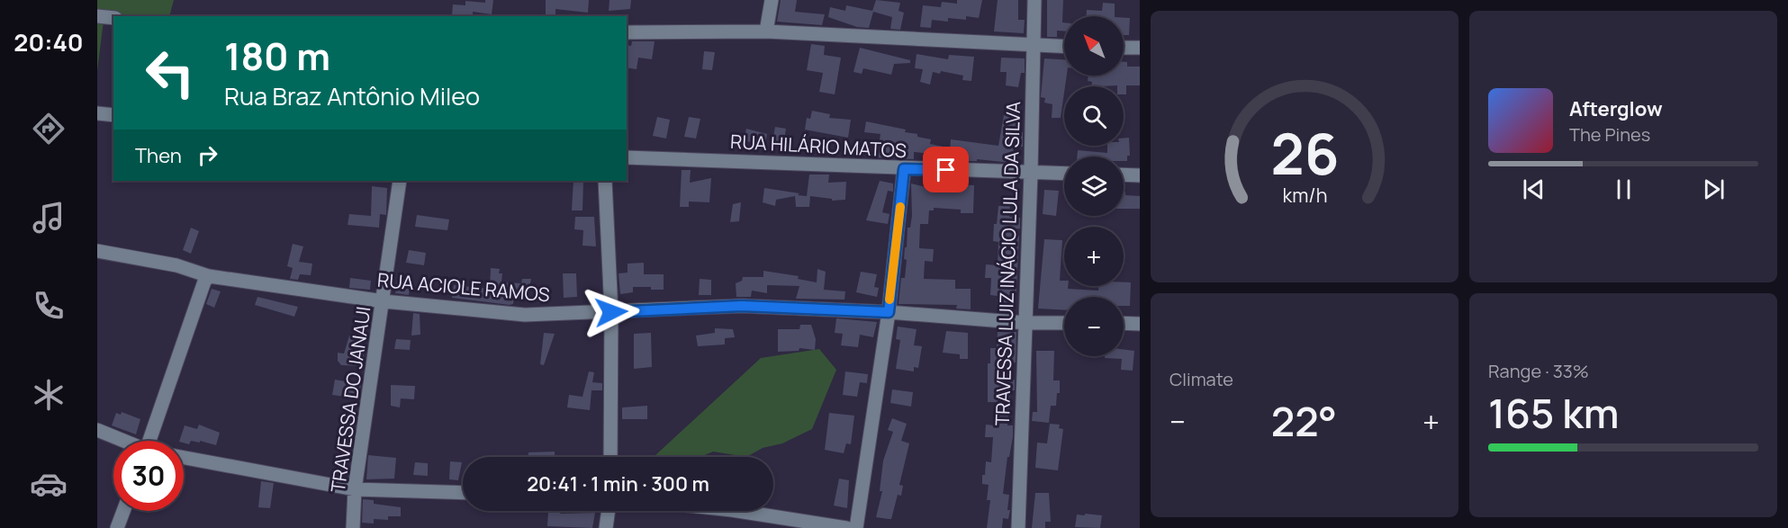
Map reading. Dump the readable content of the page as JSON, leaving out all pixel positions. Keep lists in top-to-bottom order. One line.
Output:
{"streets":{"street":["RUA HILÁRIO MATOS","TRAVESSA LUIZ INÁCIO LULA DA SILVA","RUA ACIOLE RAMOS","TRAVESSA DO JANAUI"]},"crossings":[["RUA HILÁRIO MATOS","TRAVESSA LUIZ INÁCIO LULA DA SILVA"],["TRAVESSA LUIZ INÁCIO LULA DA SILVA","RUA ACIOLE RAMOS"],["RUA ACIOLE RAMOS","TRAVESSA DO JANAUI"]],"north":"top left","page":{"tabs":"20:40","map_buttons":["+","−"],"turn":["180 m","Rua Braz Antônio Mileo"],"song":["Afterglow","The Pines"],"then":"Then","tile":["Climate",["Range · 33%","165 km"]],"heat":["−","22°","+"],"limit":"30","trip":"20:41 · 1 min · 300 m","gauge":["26","km/h"]}}
